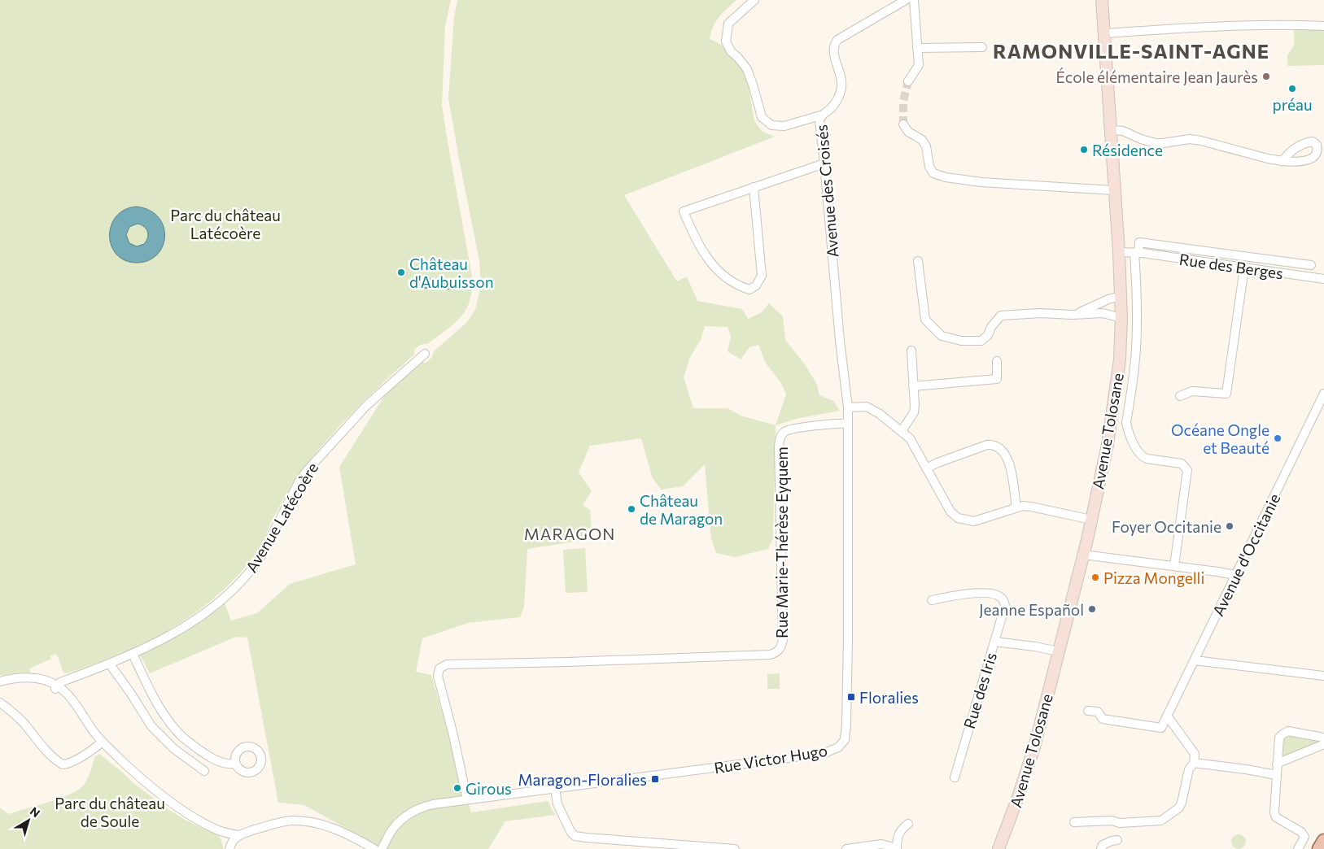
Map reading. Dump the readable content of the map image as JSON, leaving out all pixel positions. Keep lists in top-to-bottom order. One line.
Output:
{"streets":{"main road":["Avenue Tolosane"],"street":["Avenue des Croisés","Rue des Berges","Avenue Latécoère","Rue Marie-Thérèse Eyquem","Avenue d'Occitanie","Rue des Iris","Rue Victor Hugo"]},"crossings":[["Avenue des Croisés","Rue Victor Hugo"],["Rue des Berges","Avenue Tolosane"],["Avenue Tolosane","Rue des Iris"],["Rue Marie-Thérèse Eyquem","Rue Victor Hugo"]],"districts":["RAMONVILLE-SAINT-AGNE","MARAGON"],"parks":["Parc du château Latécoère","Parc du château de Soule"],"places":{"other":["École élémentaire Jean Jaurès","préau","Résidence","Château d'Aubuisson","Océane Ongle et Beauté","Château de Maragon","Foyer Occitanie","Pizza Mongelli","Jeanne Español","Girous"],"transit":["Floralies","Maragon-Floralies"]},"north":"top right"}
